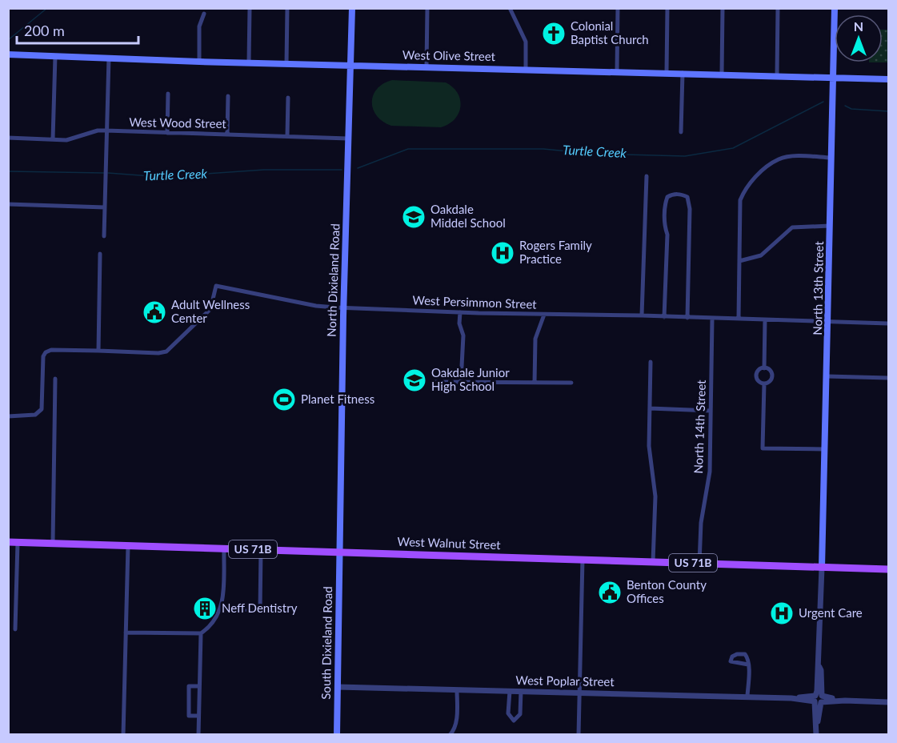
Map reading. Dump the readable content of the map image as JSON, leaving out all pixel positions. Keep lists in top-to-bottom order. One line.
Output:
{"streets":{"main road":["West Olive Street","North Dixieland Road","North 13th Street","West Walnut Street","US 71B","South Dixieland Road"],"street":["West Wood Street","West Persimmon Street","North 14th Street","West Poplar Street"]},"crossings":[["West Olive Street","North Dixieland Road"],["West Olive Street","North 13th Street"],["West Wood Street","North Dixieland Road"],["North Dixieland Road","West Persimmon Street"],["North Dixieland Road","West Walnut Street"],["North Dixieland Road","South Dixieland Road"],["North 13th Street","West Persimmon Street"],["North 13th Street","West Walnut Street"],["West Persimmon Street","North 14th Street"],["North 14th Street","West Walnut Street"],["West Walnut Street","South Dixieland Road"],["South Dixieland Road","West Poplar Street"]],"water":["Turtle Creek"],"places":{"church":["Colonial Baptist Church"],"school or university":["Oakdale Middel School","Oakdale Junior High School"],"hospital":["Rogers Family Practice","Urgent Care"],"public building":["Adult Wellness Center","Benton County Offices"],"sports":["Planet Fitness"],"building":["Neff Dentistry"]},"scale_bar":"200 m","north":"top"}
